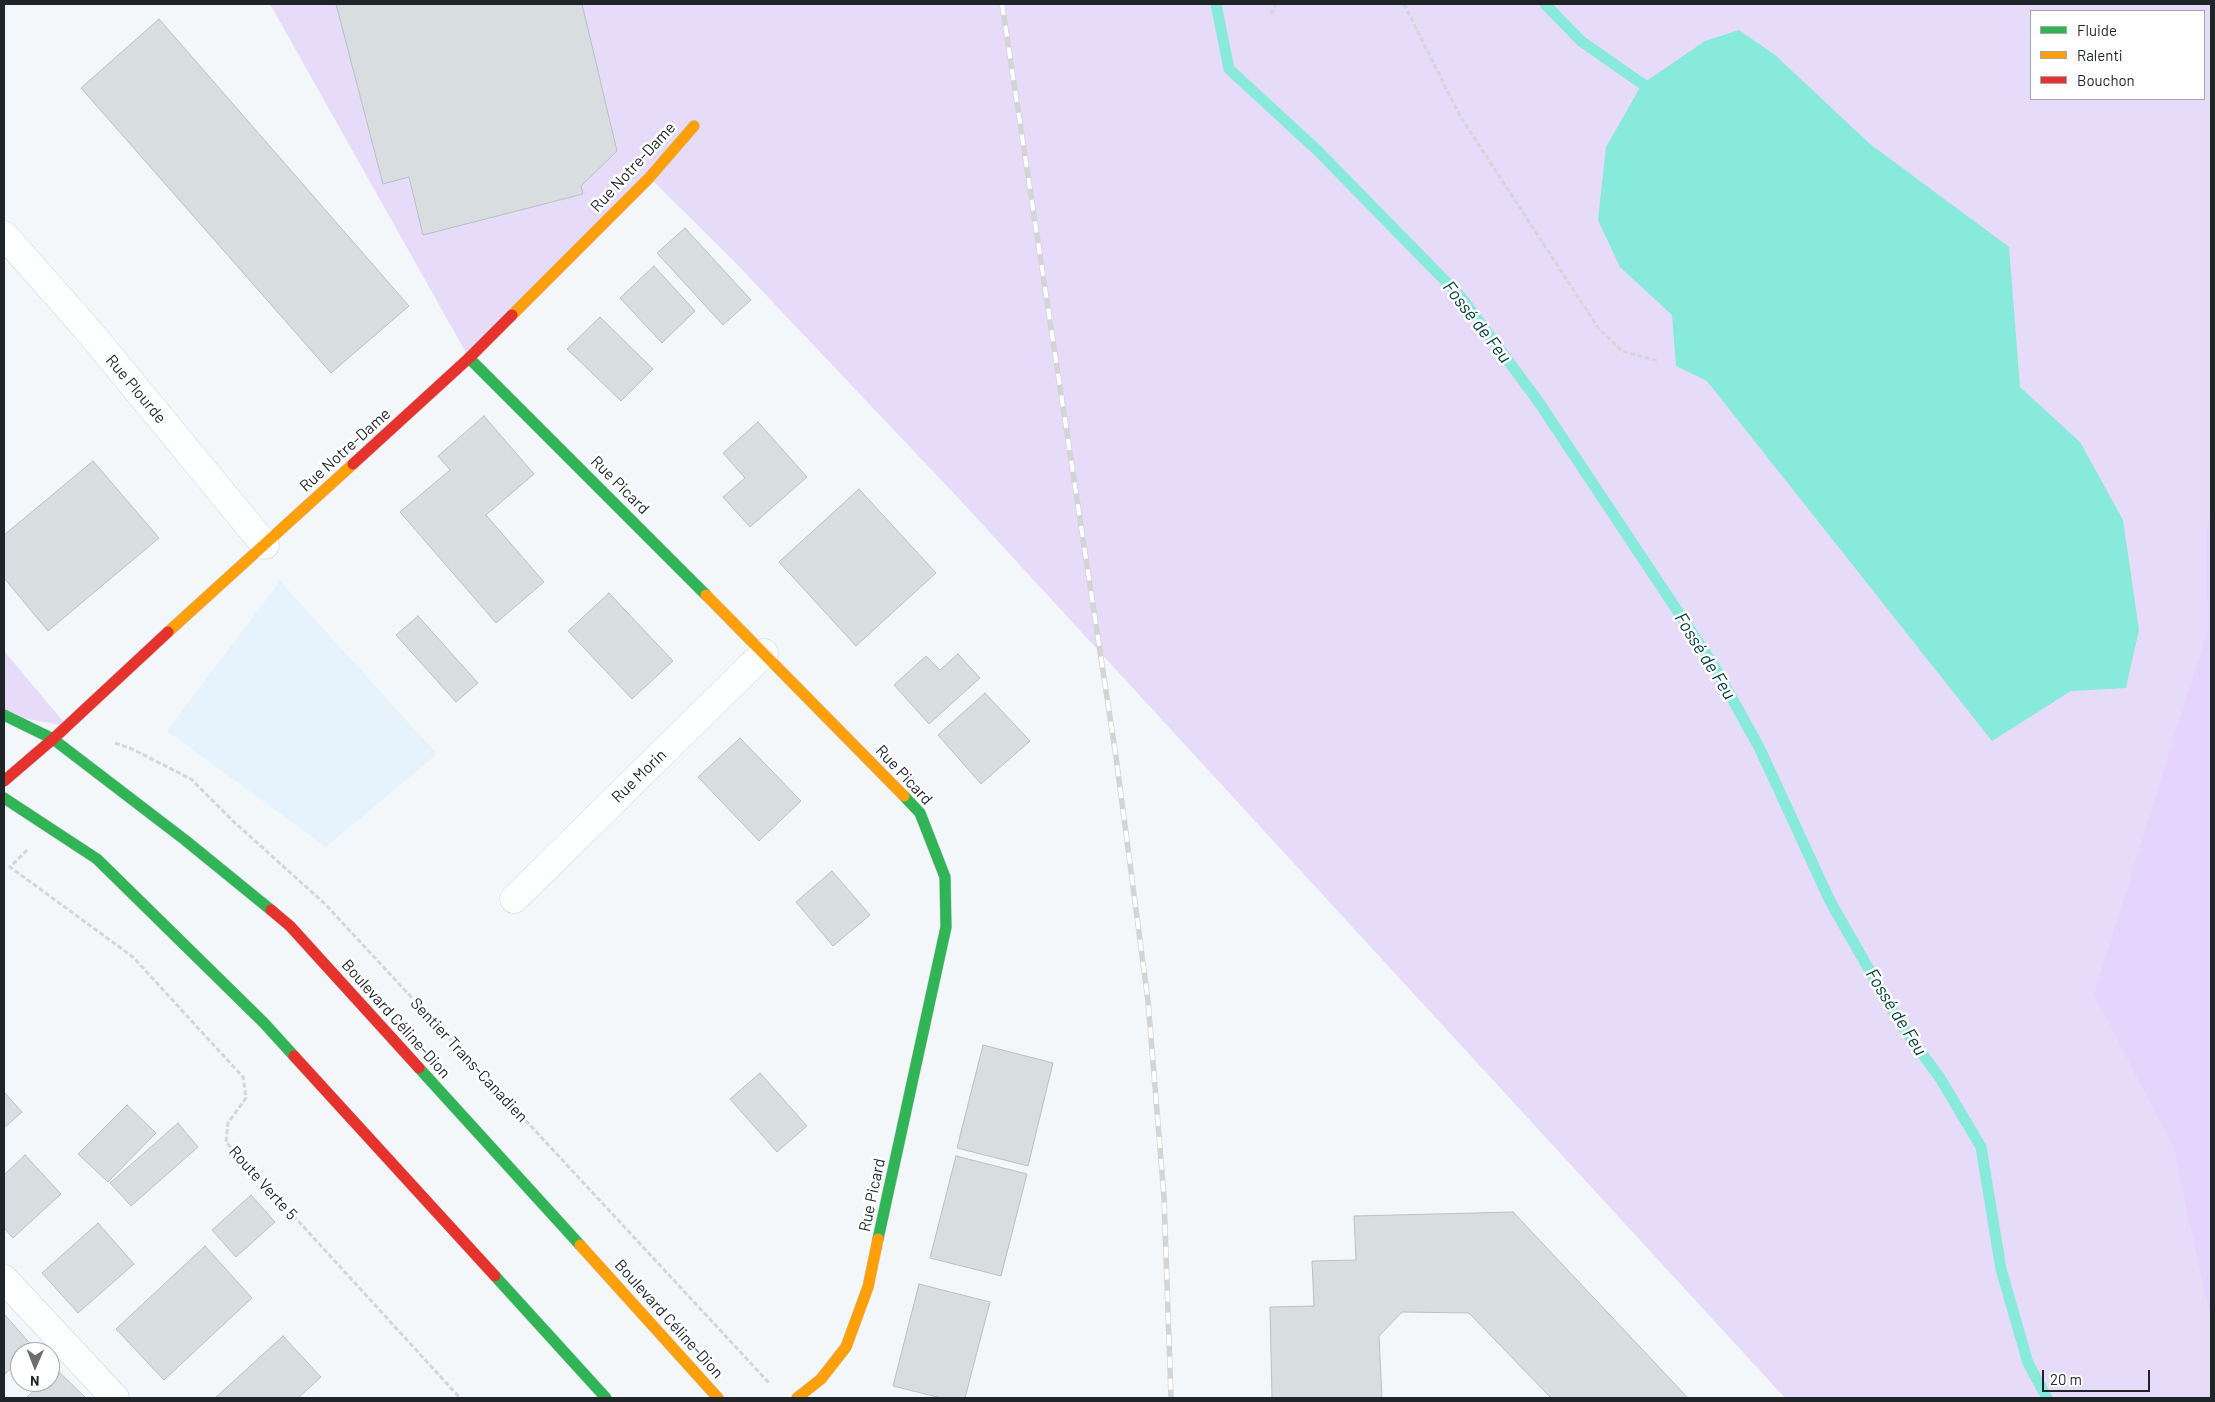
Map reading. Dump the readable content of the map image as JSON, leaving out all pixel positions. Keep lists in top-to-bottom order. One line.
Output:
{"streets":{"street":["Rue Notre-Dame","Rue Plourde","Rue Picard","Rue Morin","Boulevard Céline-Dion"],"path":["Sentier Trans-Canadien","Route Verte 5"]},"crossings":[["Rue Notre-Dame","Rue Plourde"],["Rue Notre-Dame","Rue Picard"],["Rue Notre-Dame","Boulevard Céline-Dion"],["Rue Picard","Rue Morin"]],"water":["Fossé de Feu"],"legend":["Fluide","Ralenti","Bouchon"],"scale_bar":"20 m","north":"bottom"}
